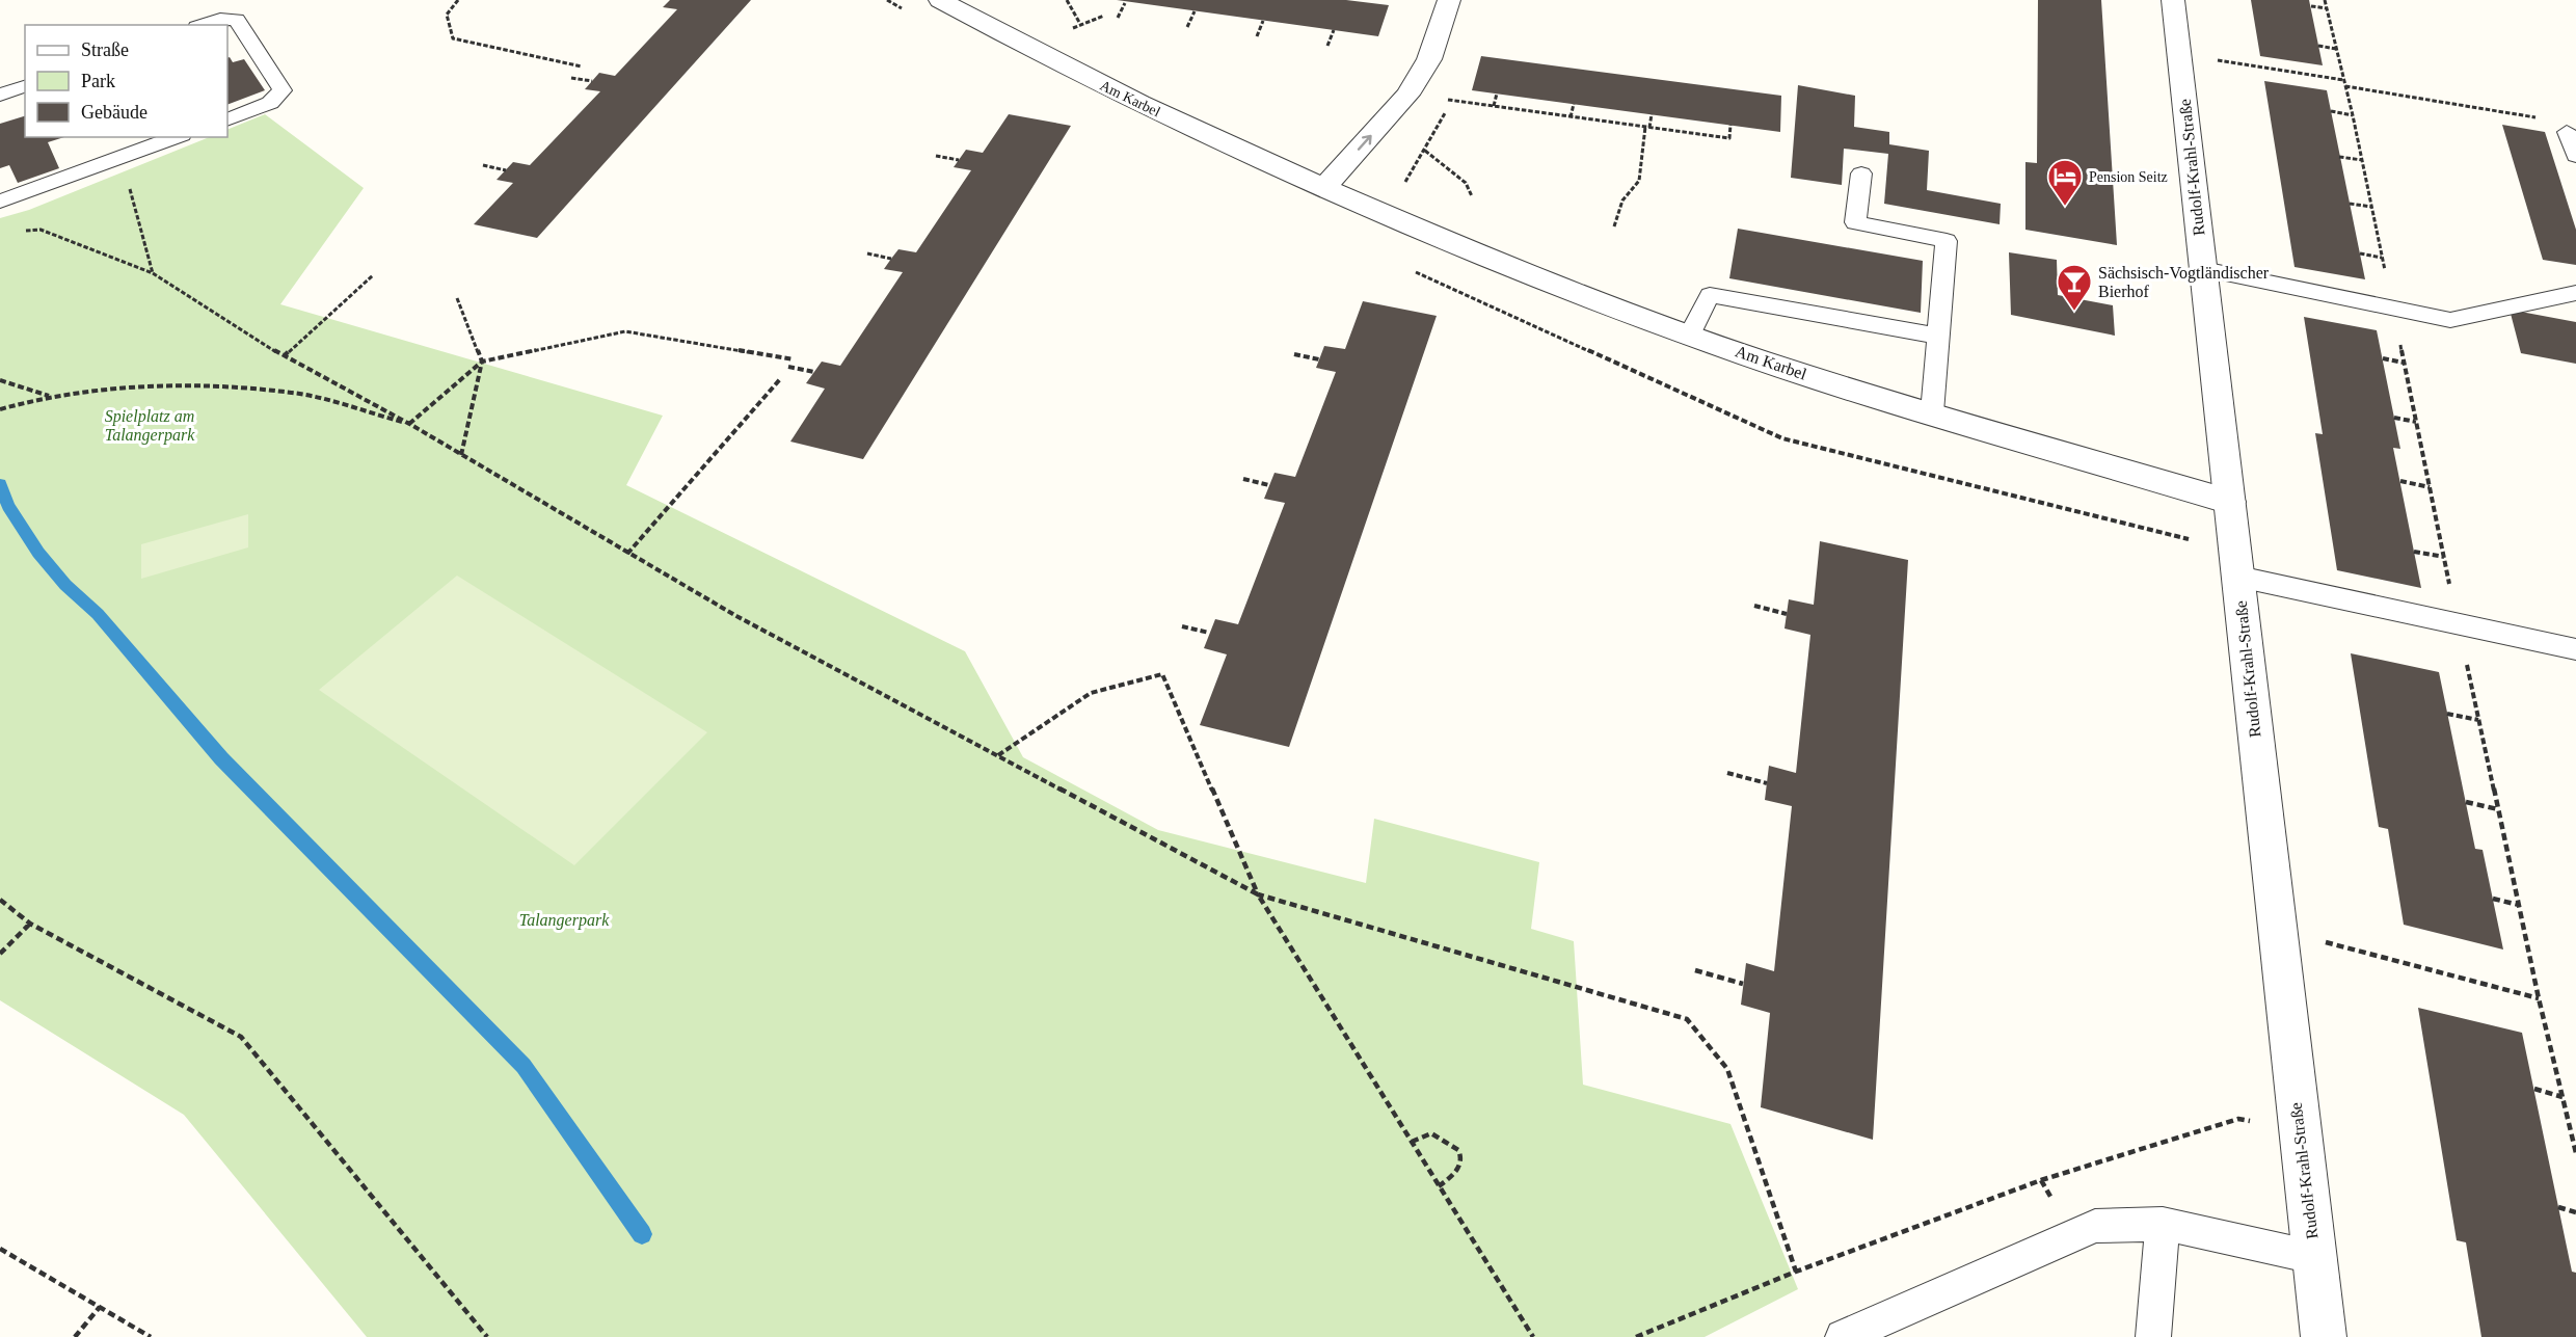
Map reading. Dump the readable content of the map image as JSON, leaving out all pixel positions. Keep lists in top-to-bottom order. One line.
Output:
{"streets":{"street":["Am Karbel","Rudolf-Krahl-Straße"]},"crossings":[["Am Karbel","Rudolf-Krahl-Straße"]],"parks":["Spielplatz am Talangerpark","Talangerpark"],"places":{"hotel":["Pension Seitz"],"bar":["Sächsisch-Vogtländischer Bierhof"]},"legend":["Straße","Park","Gebäude"]}
